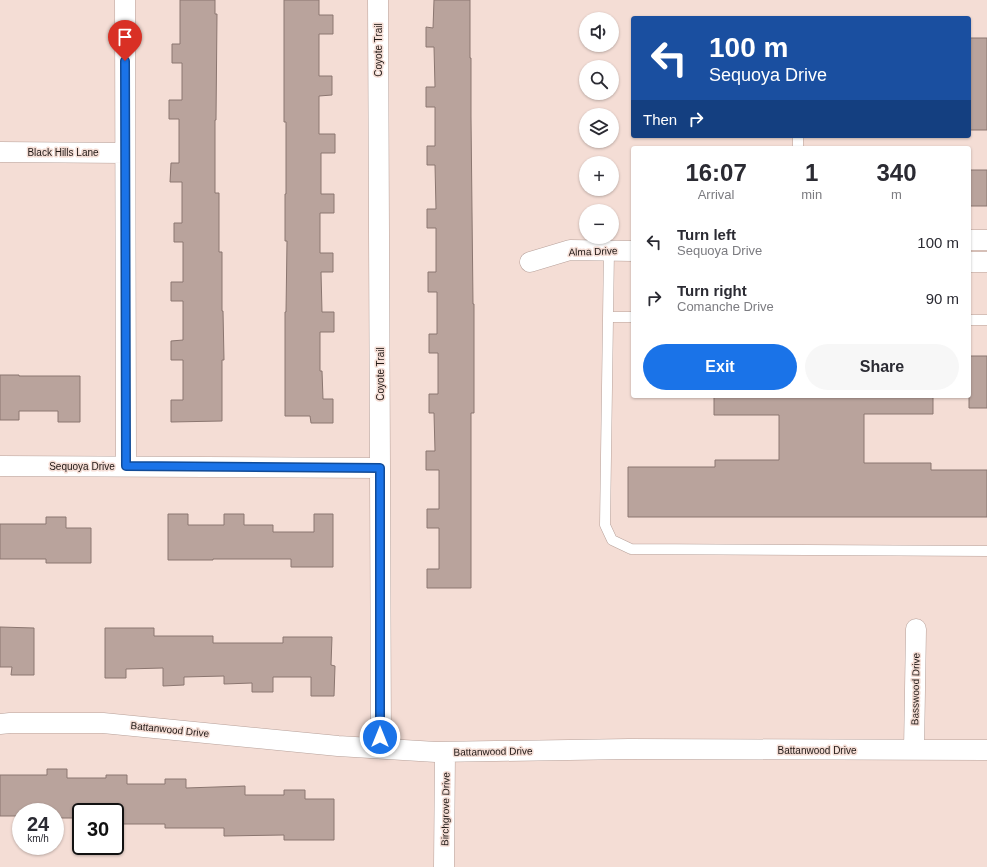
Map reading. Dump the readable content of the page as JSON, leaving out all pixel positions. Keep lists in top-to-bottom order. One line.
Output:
{"streets":{"street":["Coyote Trail","Black Hills Lane","Alma Drive","Sequoya Drive","Basswood Drive","Battanwood Drive","Birchgrove Drive"]},"crossings":[["Coyote Trail","Sequoya Drive"],["Coyote Trail","Battanwood Drive"],["Basswood Drive","Battanwood Drive"],["Battanwood Drive","Birchgrove Drive"]],"page":{"map_buttons":["+","−"],"turn":["100 m","Sequoya Drive"],"then":"Then","eta":["16:07","Arrival","1","min","340","m"],"list":[{"name":"Turn left","note":"Sequoya Drive","value":"100 m"},{"name":"Turn right","note":"Comanche Drive","value":"90 m"}],"buttons":["Exit","Share"],"speed":"24 km/h","limit":"30"}}
